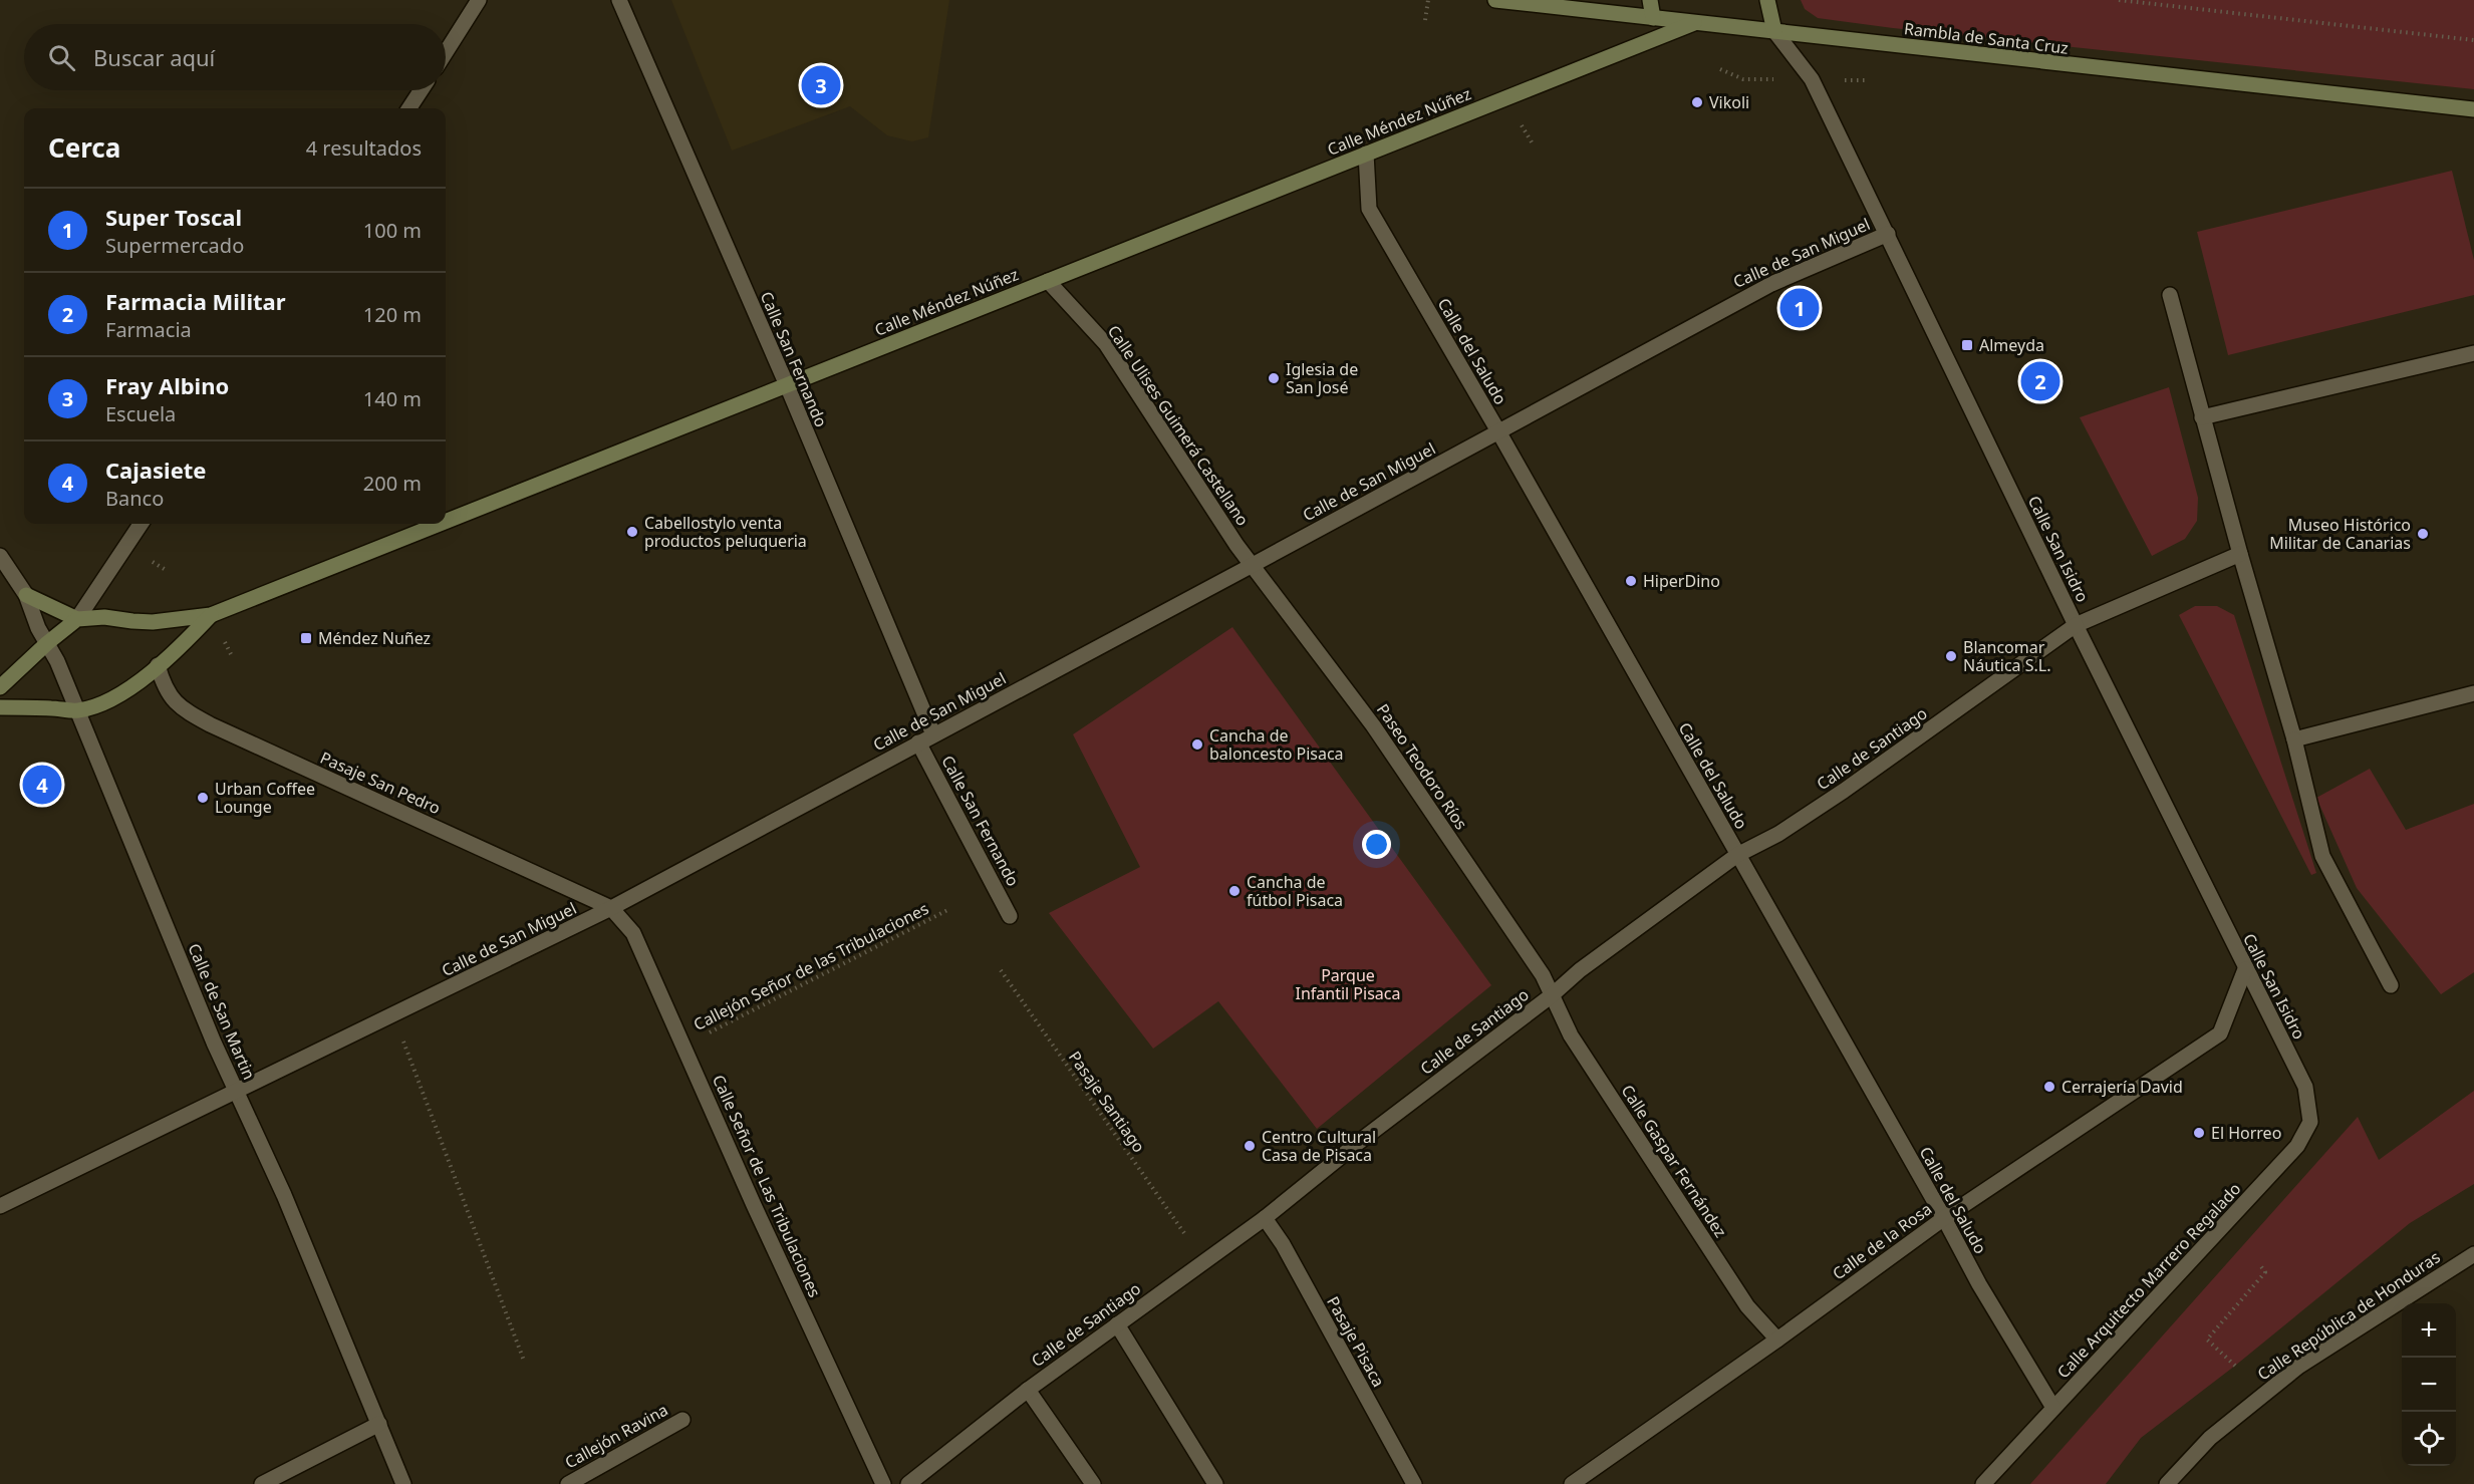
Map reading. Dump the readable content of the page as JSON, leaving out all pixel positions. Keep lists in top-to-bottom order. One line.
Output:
{"streets":{"street":["Rambla de Santa Cruz","Calle Méndez Núñez","Calle de San Miguel","Calle del Saludo","Calle San Fernando","Calle Ulises Guimerá Castellano","Calle San Isidro","Calle de Santiago","Paseo Teodoro Ríos","Pasaje San Pedro","Calle de San Martin","Calle Gaspar Fernández","Calle Señor de Las Tribulaciones","Calle de la Rosa","Calle Arquitecto Marrero Regalado","Calle República de Honduras","Pasaje Pisaca","Callejón Ravina"],"path":["Callejón Señor de las Tribulaciones","Pasaje Santiago"]},"crossings":[["Rambla de Santa Cruz","Calle Méndez Núñez"],["Rambla de Santa Cruz","Calle San Isidro"],["Calle Méndez Núñez","Calle del Saludo"],["Calle Méndez Núñez","Calle San Fernando"],["Calle Méndez Núñez","Calle Ulises Guimerá Castellano"],["Calle Méndez Núñez","Pasaje San Pedro"],["Calle Méndez Núñez","Calle de San Martin"],["Calle de San Miguel","Calle del Saludo"],["Calle de San Miguel","Calle San Fernando"],["Calle de San Miguel","Calle Ulises Guimerá Castellano"],["Calle de San Miguel","Calle San Isidro"],["Calle de San Miguel","Paseo Teodoro Ríos"],["Calle de San Miguel","Pasaje San Pedro"],["Calle de San Miguel","Calle de San Martin"],["Calle de San Miguel","Calle Señor de Las Tribulaciones"],["Calle del Saludo","Calle de Santiago"],["Calle del Saludo","Calle de la Rosa"],["Calle del Saludo","Calle Arquitecto Marrero Regalado"],["Calle Ulises Guimerá Castellano","Paseo Teodoro Ríos"],["Calle San Isidro","Calle de Santiago"],["Calle San Isidro","Calle de la Rosa"],["Calle San Isidro","Calle Arquitecto Marrero Regalado"],["Calle de Santiago","Paseo Teodoro Ríos"],["Calle de Santiago","Calle Gaspar Fernández"],["Calle de Santiago","Pasaje Pisaca"],["Paseo Teodoro Ríos","Calle Gaspar Fernández"],["Pasaje San Pedro","Calle Señor de Las Tribulaciones"],["Callejón Señor de las Tribulaciones","Calle Señor de Las Tribulaciones"],["Calle Gaspar Fernández","Calle de la Rosa"]],"parks":["Parque Infantil Pisaca"],"places":{"other":["Vikoli","Iglesia de San José","Cabellostylo venta productos peluqueria","Museo Histórico Militar de Canarias","HiperDino","Blancomar Náutica S.L.","Cancha de baloncesto Pisaca","Urban Coffee Lounge","Cancha de fútbol Pisaca","Cerrajería David","El Horreo","Centro Cultural Casa de Pisaca"],"transit":["Almeyda","Méndez Nuñez"]},"page":{"search":"Buscar aquí","pins":["3","1","2","4"],"heading":["Cerca","4 resultados"],"list":[{"mark":"1","name":"Super Toscal","note":"Supermercado","value":"100 m"},{"mark":"2","name":"Farmacia Militar","note":"Farmacia","value":"120 m"},{"mark":"3","name":"Fray Albino","note":"Escuela","value":"140 m"},{"mark":"4","name":"Cajasiete","note":"Banco","value":"200 m"}],"map_buttons":["+","−"]}}
